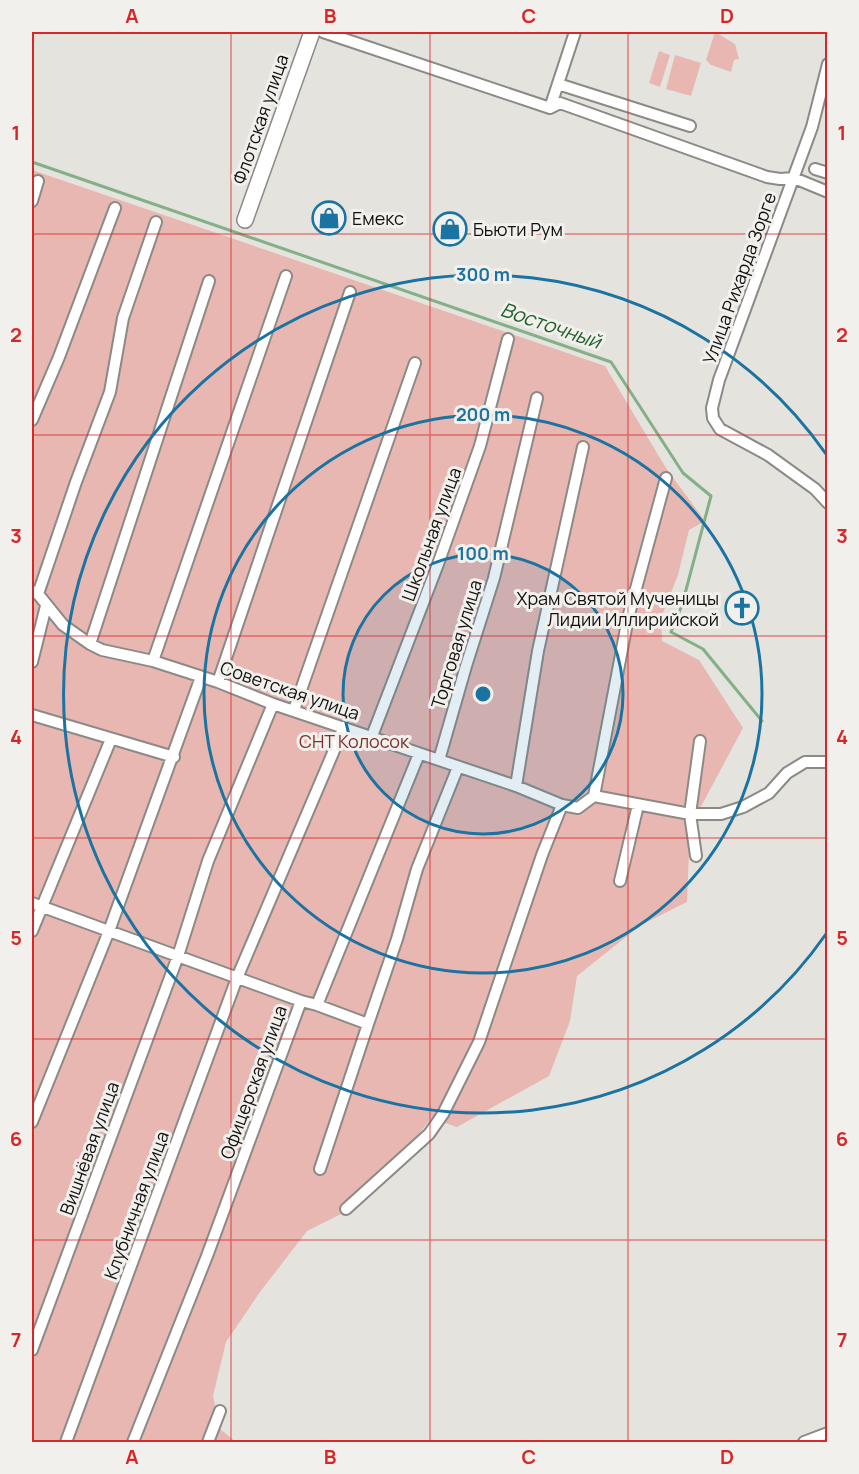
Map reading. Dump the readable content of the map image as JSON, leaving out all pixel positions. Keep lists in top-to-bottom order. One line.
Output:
{"streets":{"street":["Флотская улица","Улица Рихарда Зорге","Школьная улица","Торговая улица","Советская улица","Офицерская улица","Вишнёвая улица","Клубничная улица"]},"crossings":[["Школьная улица","Советская улица"],["Торговая улица","Советская улица"],["Советская улица","Вишнёвая улица"],["Советская улица","Клубничная улица"],["Офицерская улица","Вишнёвая улица"],["Офицерская улица","Клубничная улица"]],"water":["Восточный"],"parks":["СНТ Колосок"],"places":{"shop":["Емекс","Бьюти Рум"],"church":["Храм Святой Мученицы Лидии Иллирийской"]},"grid":{"columns":["A","B","C","D"],"rows":["1","2","3","4","5","6","7"]},"rings":["300 m","200 m","100 m"]}
